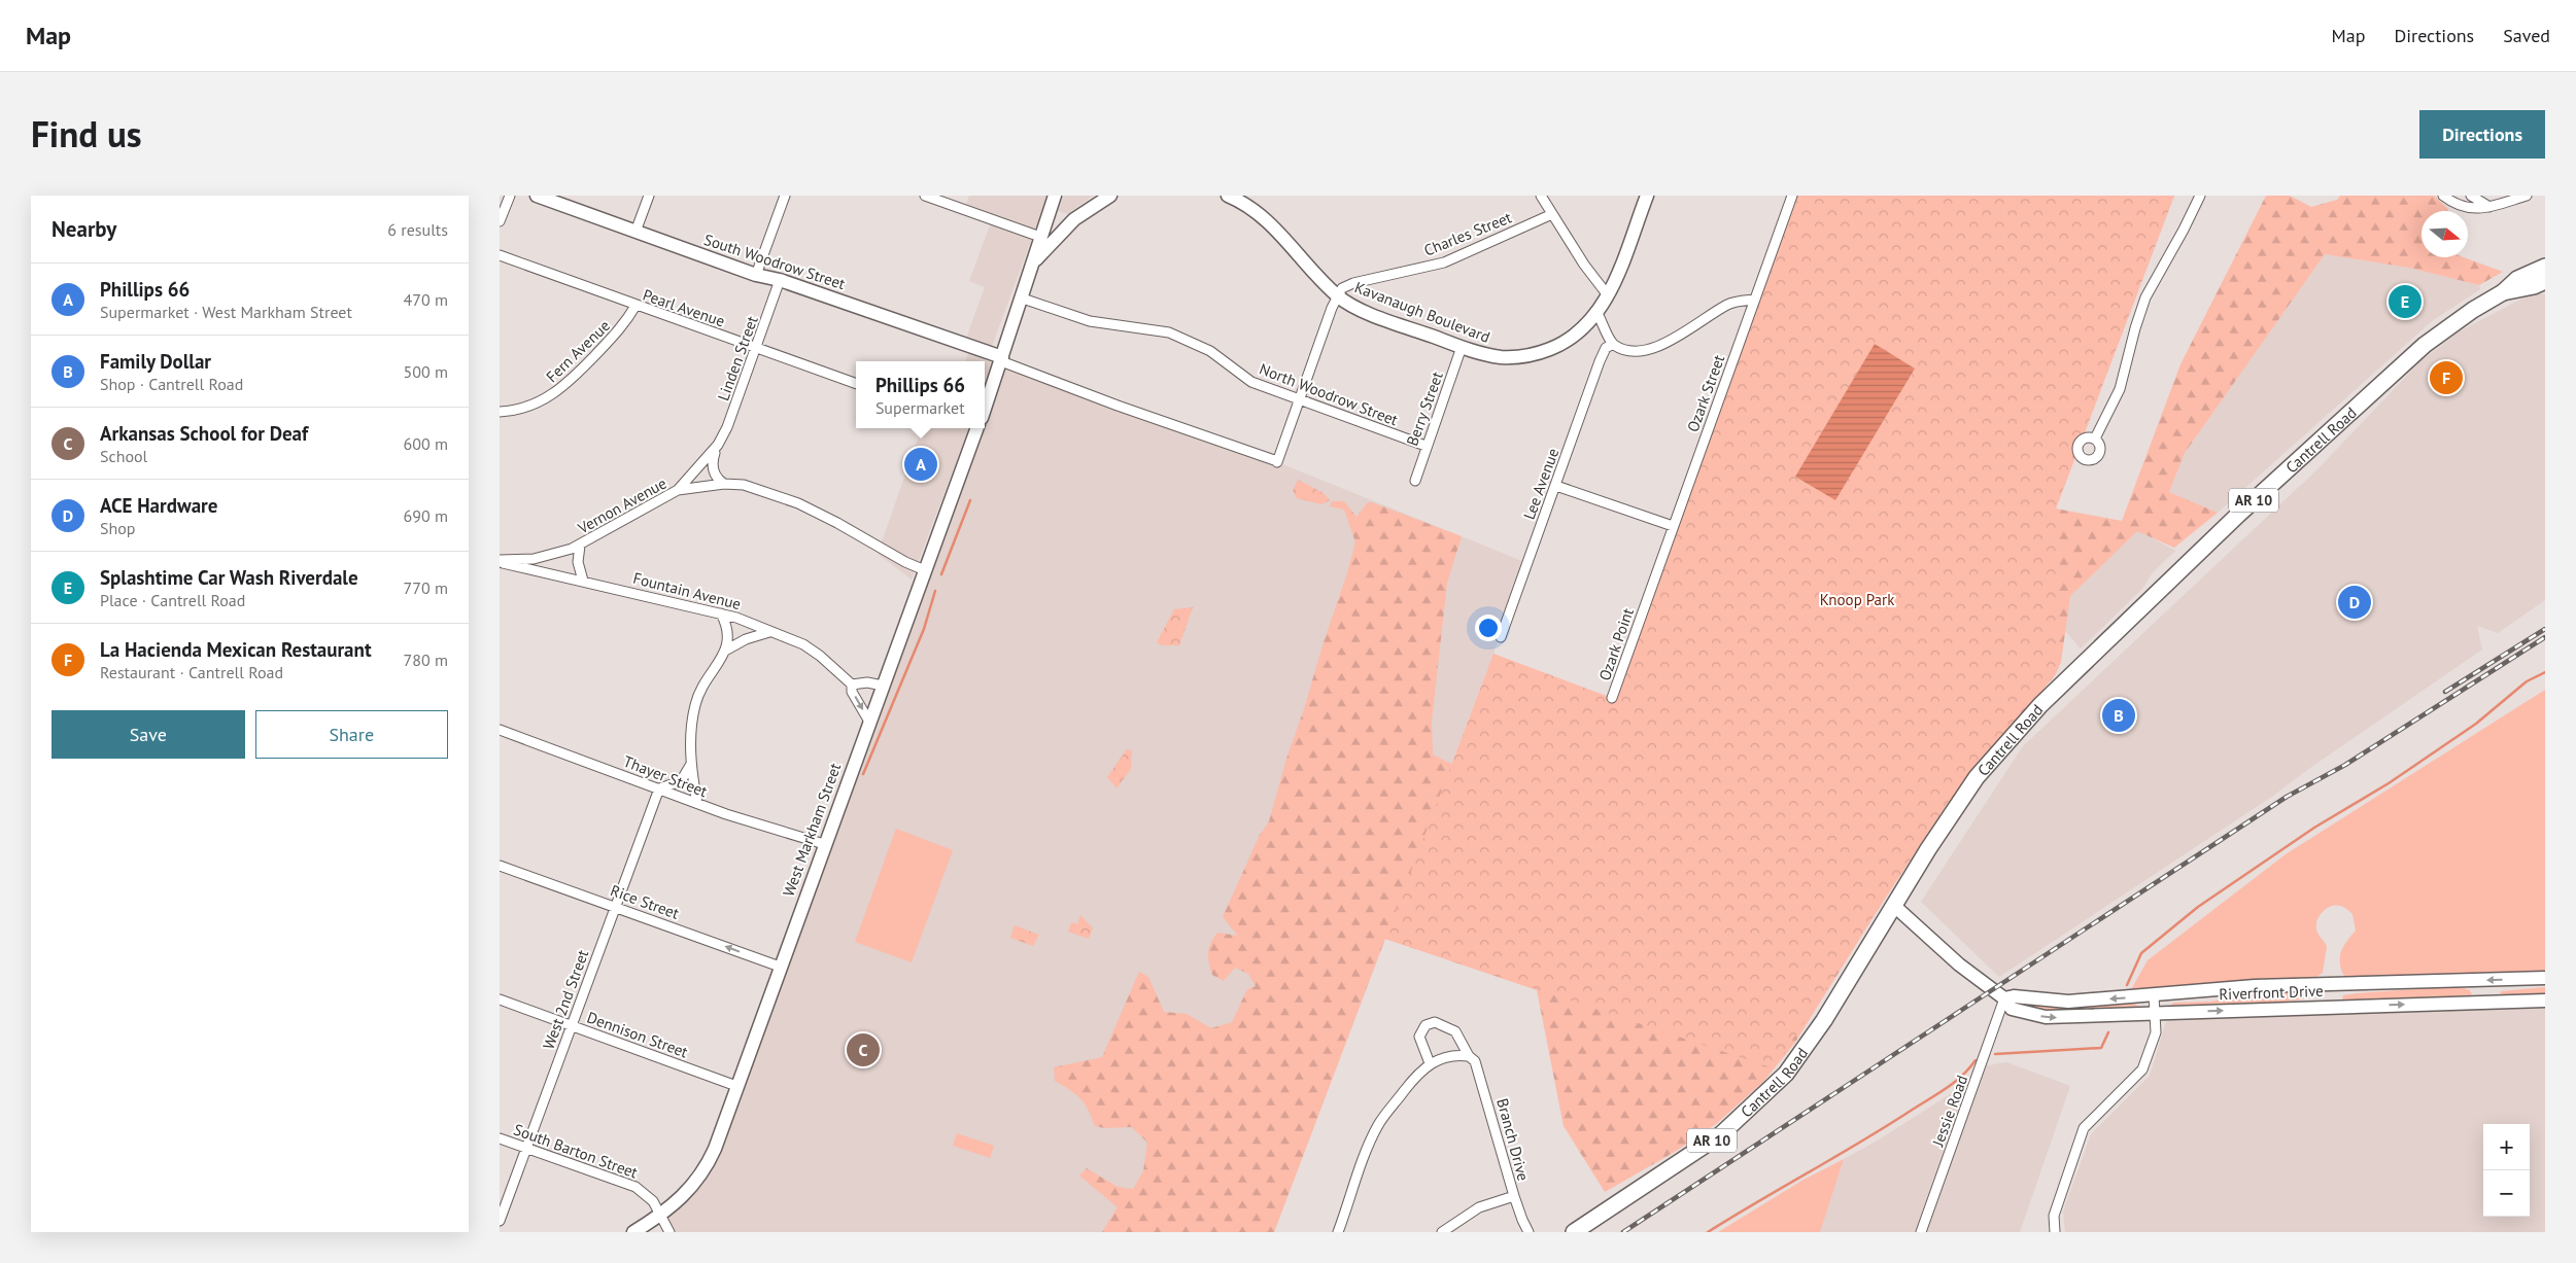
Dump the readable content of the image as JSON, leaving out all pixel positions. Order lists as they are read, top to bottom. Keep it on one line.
{"streets":{"main road":["Cantrell Road","AR 10"],"street":["Charles Street","South Woodrow Street","Pearl Avenue","Kavanaugh Boulevard","Fern Avenue","Linden Street","Ozark Street","North Woodrow Street","Berry Street","Lee Avenue","Vernon Avenue","Fountain Avenue","Ozark Point","Thayer Street","West Markham Street","Rice Street","Riverfront Drive","West 2nd Street","Dennison Street","Jessie Road","Branch Drive","South Barton Street"]},"crossings":[["Charles Street","Kavanaugh Boulevard"],["South Woodrow Street","Linden Street"],["South Woodrow Street","West Markham Street"],["Pearl Avenue","Fern Avenue"],["Pearl Avenue","Linden Street"],["Kavanaugh Boulevard","Berry Street"],["Linden Street","Vernon Avenue"],["Ozark Street","Ozark Point"],["North Woodrow Street","Berry Street"],["North Woodrow Street","West Markham Street"],["Cantrell Road","Riverfront Drive"],["Vernon Avenue","Fountain Avenue"],["Vernon Avenue","West Markham Street"],["Fountain Avenue","West Markham Street"],["Thayer Street","West Markham Street"],["Thayer Street","West 2nd Street"],["West Markham Street","Rice Street"],["West Markham Street","Dennison Street"],["West Markham Street","South Barton Street"],["Rice Street","West 2nd Street"],["Riverfront Drive","Jessie Road"],["West 2nd Street","Dennison Street"],["West 2nd Street","South Barton Street"]],"one_way":["Rice Street"],"parks":["Knoop Park"],"north":"right","page":{"header":"Map","nav":["Map","Directions","Saved"],"title":"Find us","buttons":["Directions",["Save","Share"]],"heading":["Nearby","6 results"],"list":[{"mark":"A","name":"Phillips 66","note":"Supermarket · West Markham Street","value":"470 m"},{"mark":"B","name":"Family Dollar","note":"Shop · Cantrell Road","value":"500 m"},{"mark":"C","name":"Arkansas School for Deaf","note":"School","value":"600 m"},{"mark":"D","name":"ACE Hardware","note":"Shop","value":"690 m"},{"mark":"E","name":"Splashtime Car Wash Riverdale","note":"Place · Cantrell Road","value":"770 m"},{"mark":"F","name":"La Hacienda Mexican Restaurant","note":"Restaurant · Cantrell Road","value":"780 m"}],"pins":["E","F","A","D","B","C"],"popup":["Phillips 66","Supermarket"],"map_buttons":["+","−"]}}
